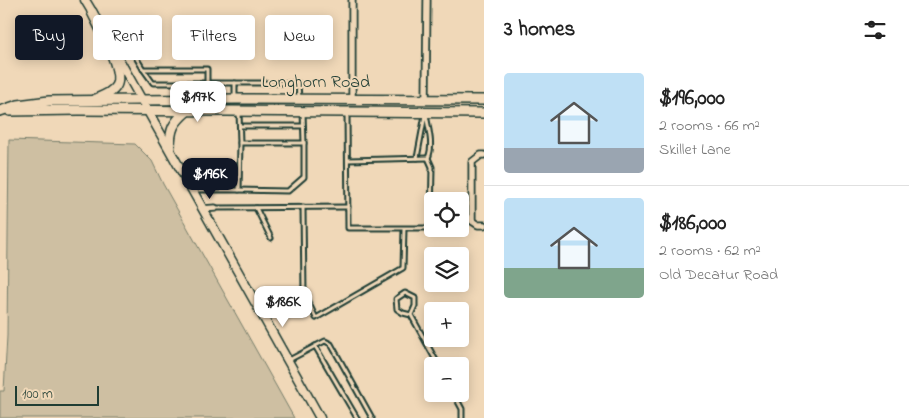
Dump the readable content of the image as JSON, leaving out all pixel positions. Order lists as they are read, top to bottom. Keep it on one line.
{"streets":{"main road":["Longhorn Road"]},"scale_bar":"100 m","page":{"heading":"3 homes","chip":["Buy","Rent","Filters","New"],"list":[{"name":"$196,000","note":"2 rooms · 66 m² · Skillet Lane"},{"name":"$186,000","note":"2 rooms · 62 m² · Old Decatur Road"}],"price":["$197K","$196K","$186K"],"map_buttons":["+","−"],"scale":"100 m"}}
